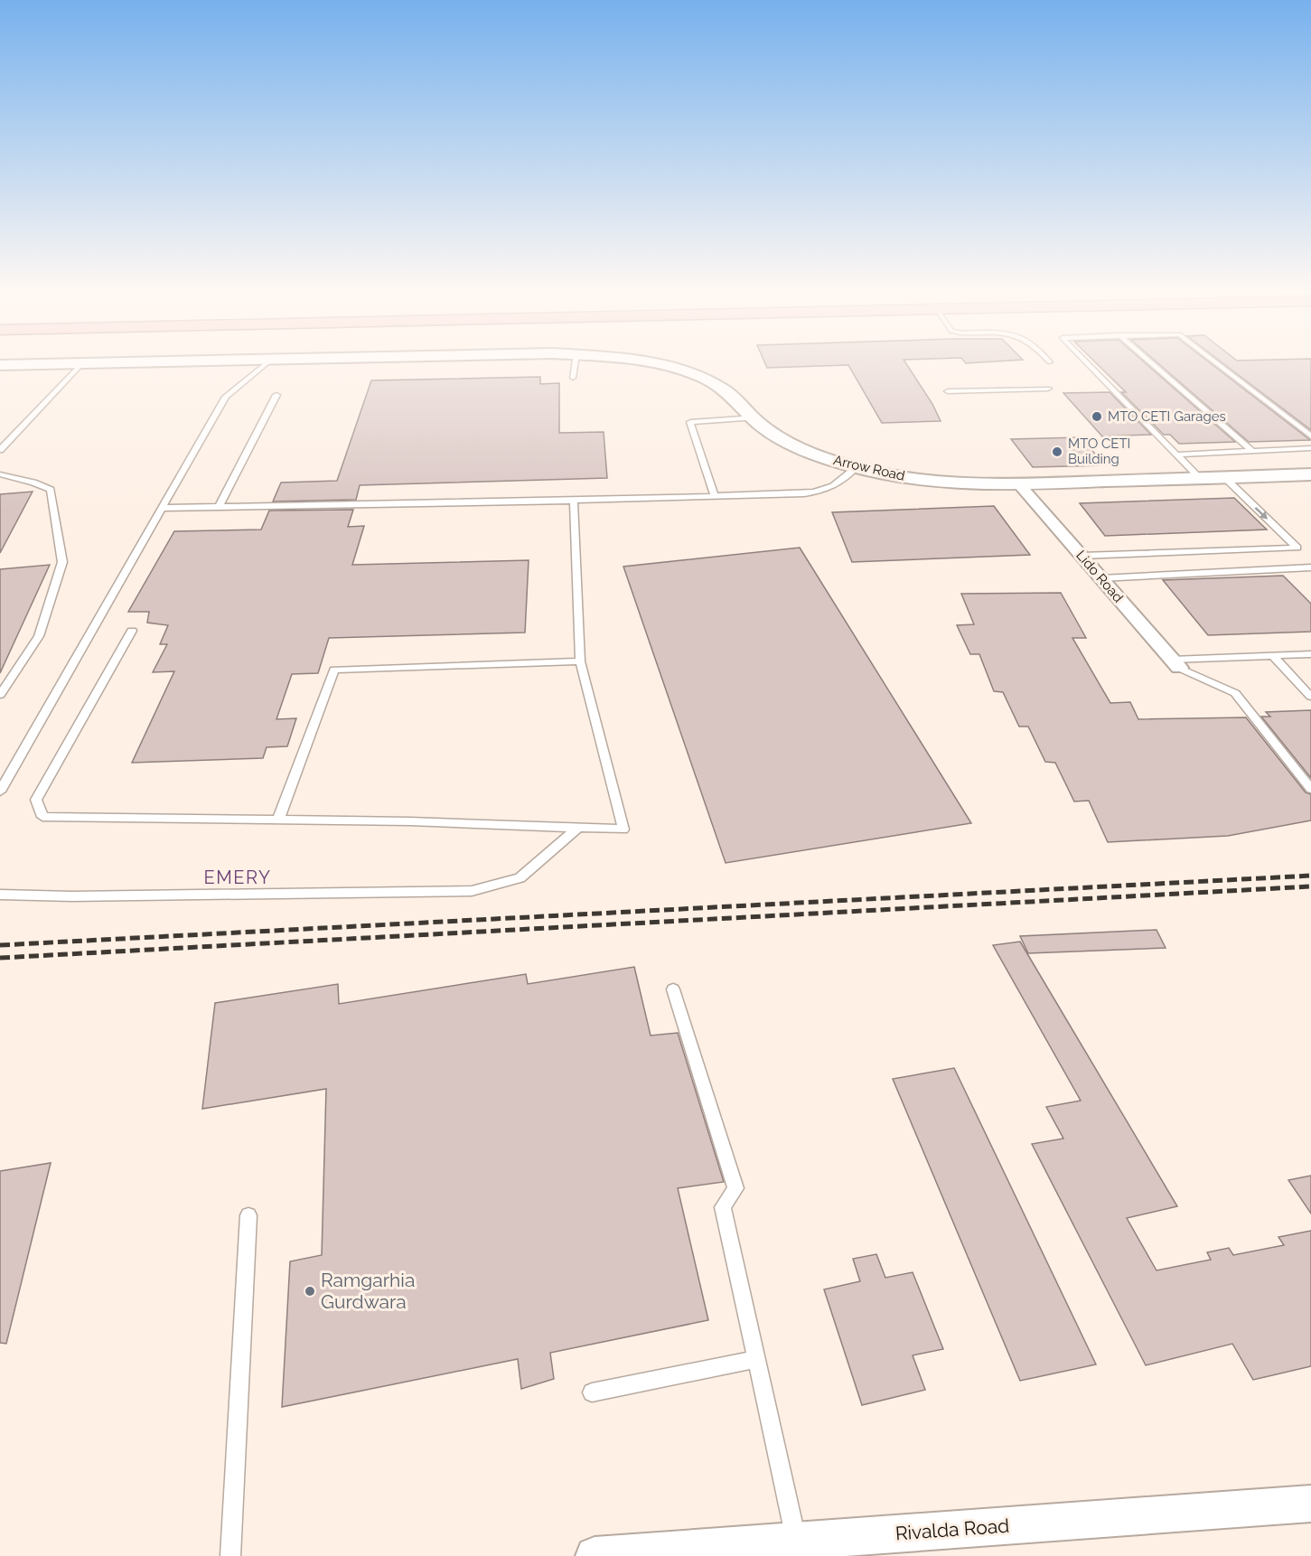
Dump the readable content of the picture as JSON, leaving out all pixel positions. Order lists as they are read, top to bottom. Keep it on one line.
{"streets":{"street":["Arrow Road","Lido Road","Rivalda Road"]},"crossings":[["Arrow Road","Lido Road"]],"districts":["EMERY"],"places":["MTO CETI Garages","MTO CETI Building","Ramgarhia Gurdwara"]}
